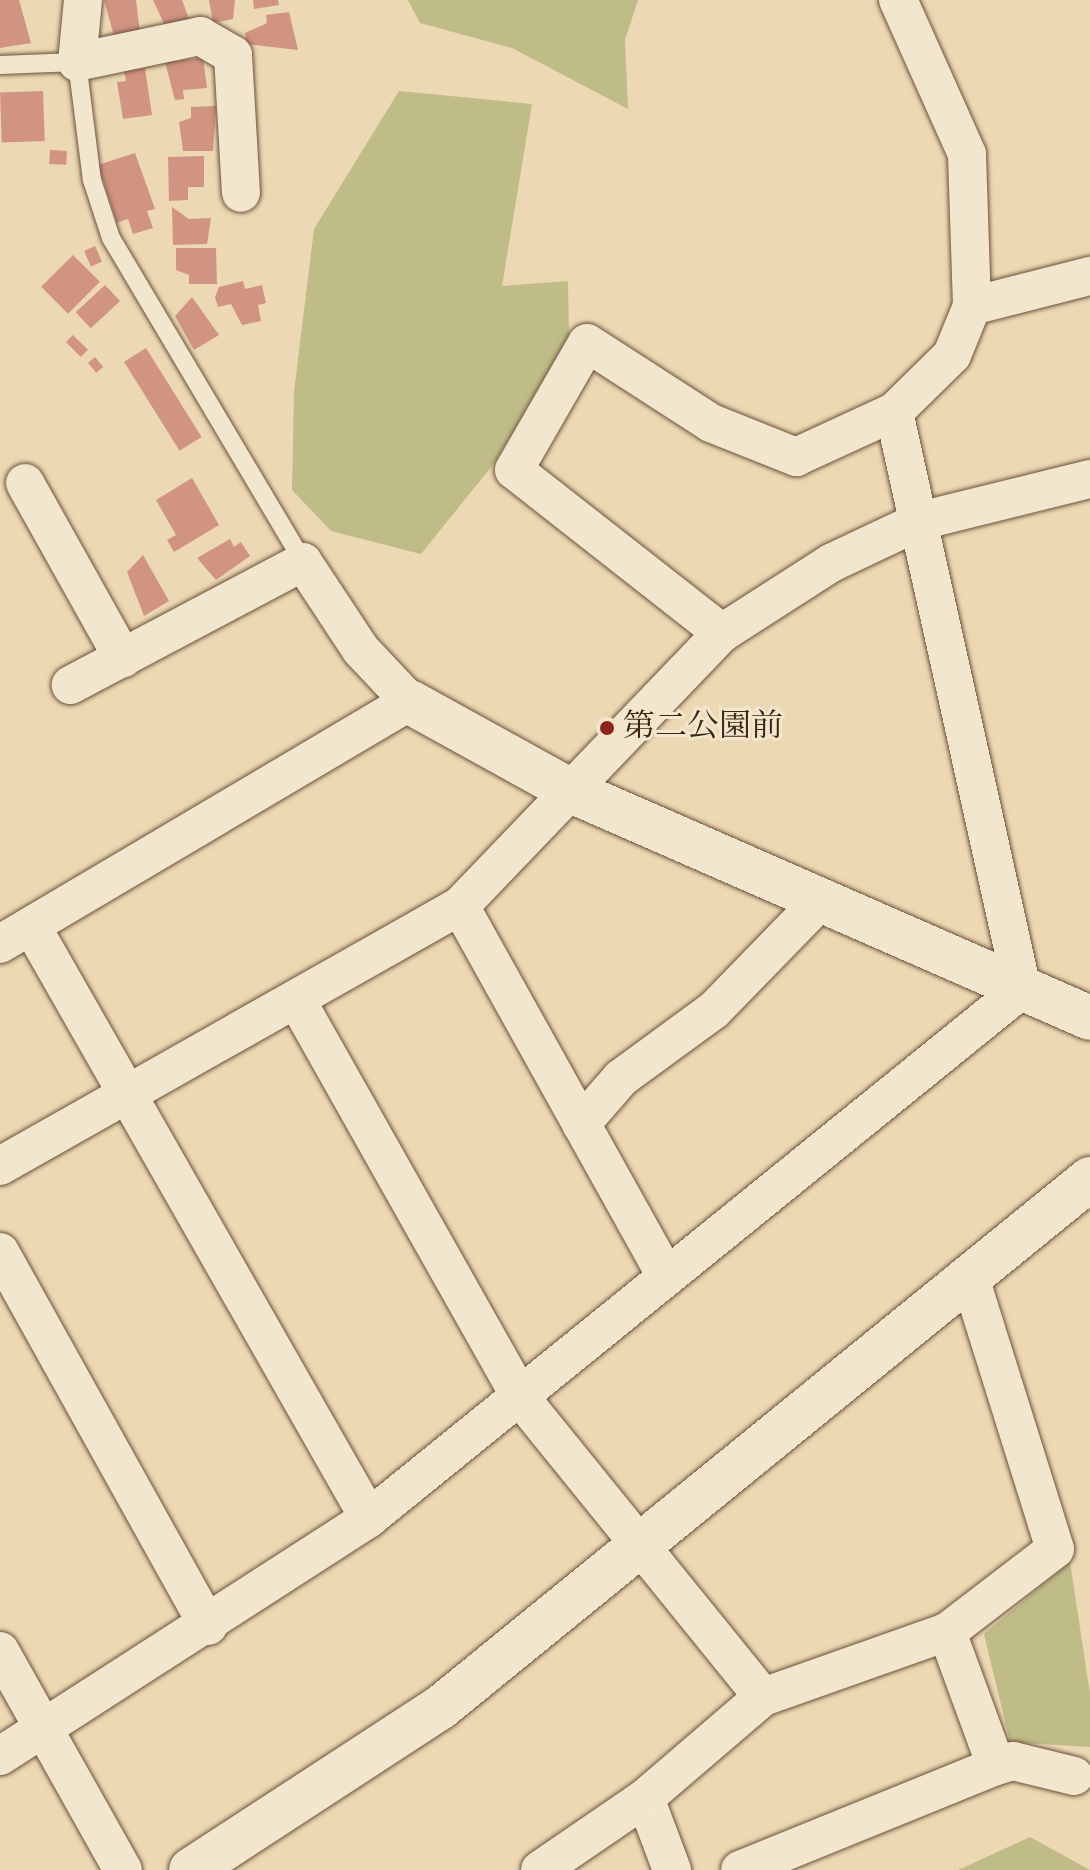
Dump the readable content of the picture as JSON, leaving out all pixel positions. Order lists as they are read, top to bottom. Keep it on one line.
{"places":["第二公園前"]}
